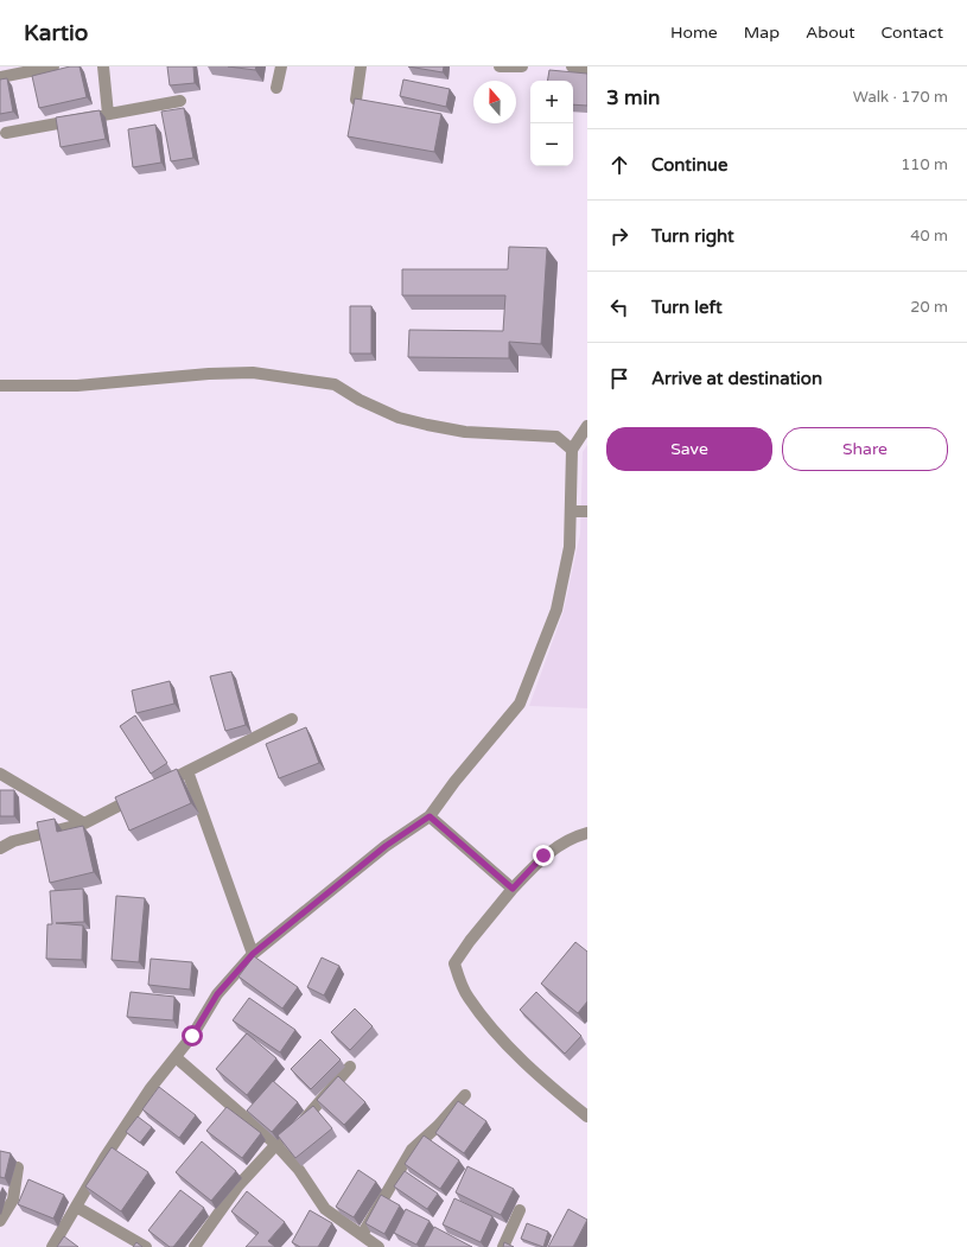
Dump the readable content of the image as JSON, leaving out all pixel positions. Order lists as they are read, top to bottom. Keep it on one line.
{"north":"top","page":{"header":"Kartio","nav":["Home","Map","About","Contact"],"heading":["3 min","Walk · 170 m"],"map_buttons":["+","−"],"list":[["Continue","110 m"],["Turn right","40 m"],["Turn left","20 m"],"Arrive at destination"],"buttons":["Save","Share"]}}
